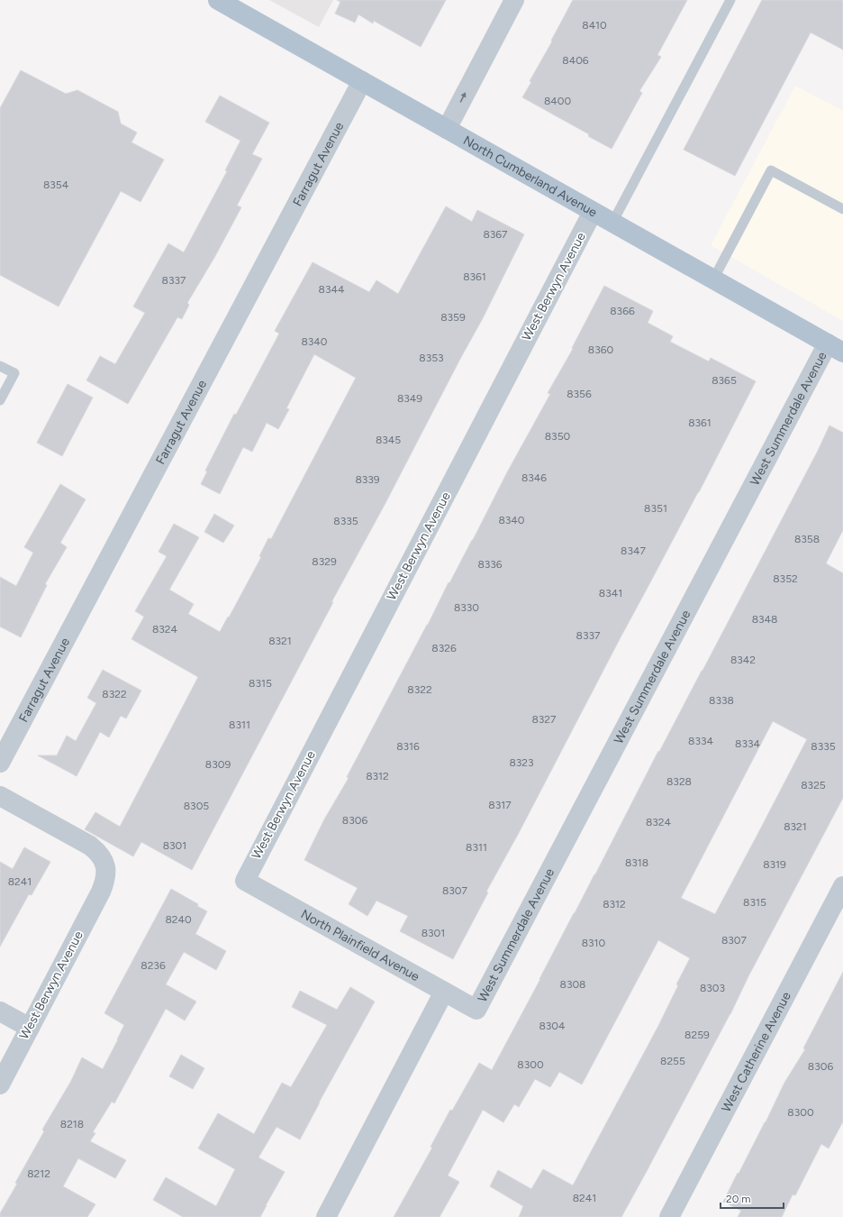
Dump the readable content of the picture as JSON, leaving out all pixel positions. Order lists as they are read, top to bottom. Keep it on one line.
{"streets":{"main road":["North Cumberland Avenue"],"street":["Farragut Avenue","West Berwyn Avenue","West Summerdale Avenue","North Plainfield Avenue","West Catherine Avenue"]},"crossings":[["Farragut Avenue","North Cumberland Avenue"],["North Cumberland Avenue","West Berwyn Avenue"],["North Cumberland Avenue","West Summerdale Avenue"],["West Berwyn Avenue","North Plainfield Avenue"],["West Summerdale Avenue","North Plainfield Avenue"]],"house_numbers":["8410","8406","8400","8354","8367","8361","8337","8344","8366","8359","8340","8360","8353","8365","8356","8349","8361","8350","8345","8346","8339","8351","8340","8335","8358","8347","8329","8336","8352","8341","8330","8348","8324","8337","8321","8326","8342","8315","8322","8322","8338","8327","8311","8334","8334","8316","8335","8323","8309","8312","8328","8325","8317","8305","8306","8324","8321","8301","8311","8318","8319","8241","8307","8315","8312","8240","8301","8307","8310","8236","8308","8303","8304","8259","8255","8300","8306","8300","8218","8212","8241"],"scale_bar":"20 m"}
